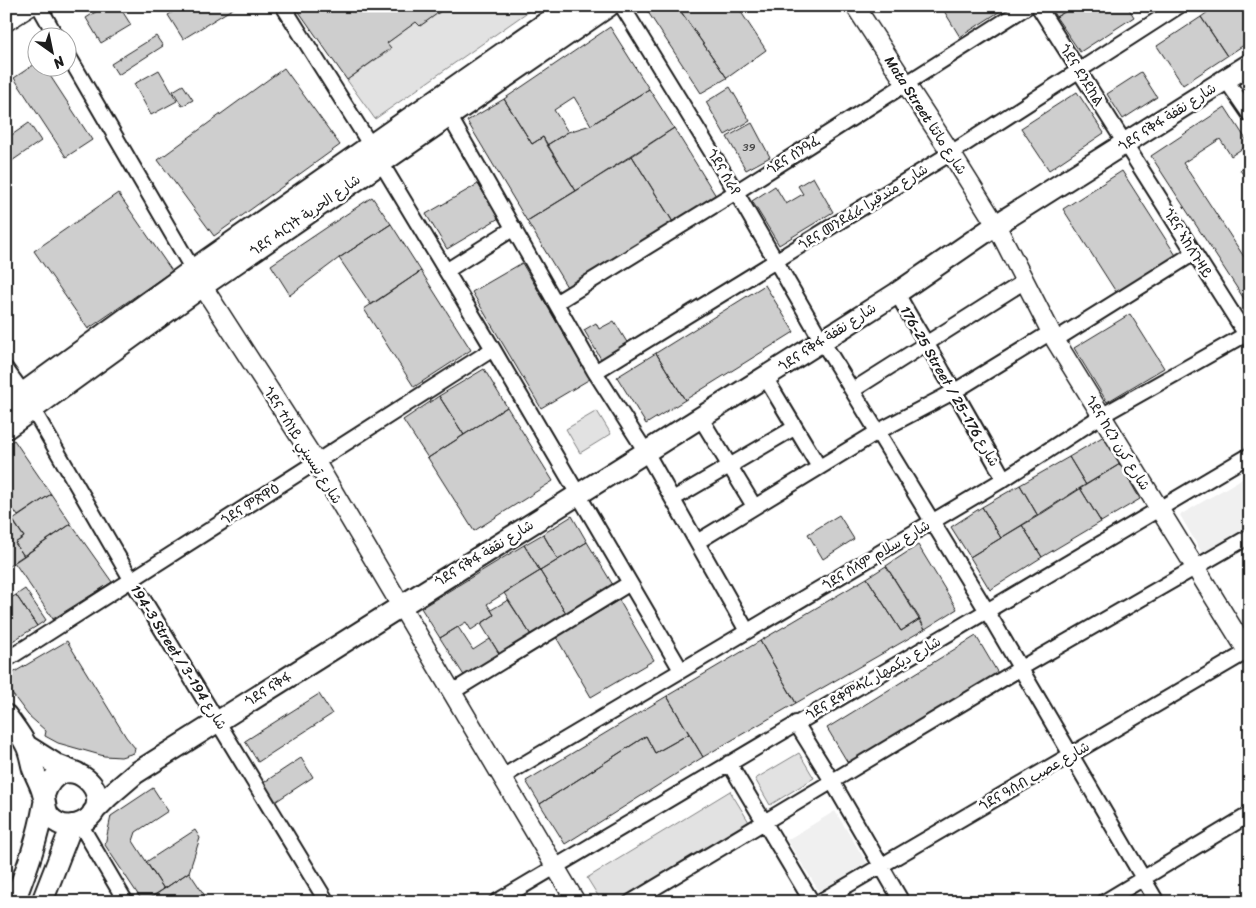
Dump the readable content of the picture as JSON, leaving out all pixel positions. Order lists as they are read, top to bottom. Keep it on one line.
{"streets":{"main road":["ጎደና ናቅፋ شارع نقفة","ጎደና ሓርነት شارع الحرية","ጎደና ናቅፋ"],"street":["ጎደና ደንደከል","Mata Street شارع ماتئا","ጎደና ሰንዓፈ","ጎደና ሰራየ","ጎደና መንደፈራ شارع مندفيرا","ጎደና ኣከለጉዛይ","176-25 Street / شارع 176-25","ጎደና ከረን شارع كرن","ጎደና ተሰነይ شارع تيسيني","ጎደና ምጽዋዕ","ጎደና ሰላም شارع سلام","194-3 Street / شارع 194-3","ጎደና ደቀምሓረ شارع ديكمهار","ጎደና ዓሰብ شارع عصب"]},"crossings":[["ጎደና ደንደከል","ጎደና ናቅፋ شارع نقفة"],["ጎደና ደንደከል","ጎደና መንደፈራ شارع مندفيرا"],["ጎደና ደንደከል","ጎደና ኣከለጉዛይ"],["Mata Street شارع ماتئا","ጎደና ናቅፋ شارع نقفة"],["Mata Street شارع ماتئا","ጎደና ሰንዓፈ"],["Mata Street شارع ماتئا","ጎደና መንደፈራ شارع مندفيرا"],["Mata Street شارع ماتئا","ጎደና ከረን شارع كرن"],["ጎደና ናቅፋ شارع نقفة","ጎደና ሰራየ"],["ጎደና ናቅፋ شارع نقفة","ጎደና ኣከለጉዛይ"],["ጎደና ናቅፋ شارع نقفة","176-25 Street / شارع 176-25"],["ጎደና ናቅፋ شارع نقفة","ጎደና ከረን شارع كرن"],["ጎደና ናቅፋ شارع نقفة","ጎደና ተሰነይ شارع تيسيني"],["ጎደና ናቅፋ شارع نقفة","ጎደና ናቅፋ"],["ጎደና ሰንዓፈ","ጎደና ሰራየ"],["ጎደና ሰራየ","ጎደና መንደፈራ شارع مندفيرا"],["ጎደና ሰራየ","ጎደና ሰላም شارع سلام"],["ጎደና ሰራየ","ጎደና ደቀምሓረ شارع ديكمهار"],["ጎደና ሰራየ","ጎደና ዓሰብ شارع عصب"],["ጎደና ሓርነት شارع الحرية","ጎደና ተሰነይ شارع تيسيني"],["ጎደና ሓርነት شارع الحرية","194-3 Street / شارع 194-3"],["ጎደና ኣከለጉዛይ","ጎደና ሰላም شارع سلام"],["176-25 Street / شارع 176-25","ጎደና ሰላም شارع سلام"],["ጎደና ከረን شارع كرن","ጎደና ሰላም شارع سلام"],["ጎደና ከረን شارع كرن","ጎደና ደቀምሓረ شارع ديكمهار"],["ጎደና ከረን شارع كرن","ጎደና ዓሰብ شارع عصب"],["ጎደና ተሰነይ شارع تيسيني","ጎደና ምጽዋዕ"],["ጎደና ተሰነይ شارع تيسيني","ጎደና ሰላም شارع سلام"],["ጎደና ተሰነይ شارع تيسيني","ጎደና ደቀምሓረ شارع ديكمهار"],["ጎደና ተሰነይ شارع تيسيني","ጎደና ናቅፋ"],["ጎደና ምጽዋዕ","194-3 Street / شارع 194-3"],["194-3 Street / شارع 194-3","ጎደና ናቅፋ"]],"house_numbers":["39"],"north":"bottom right"}
